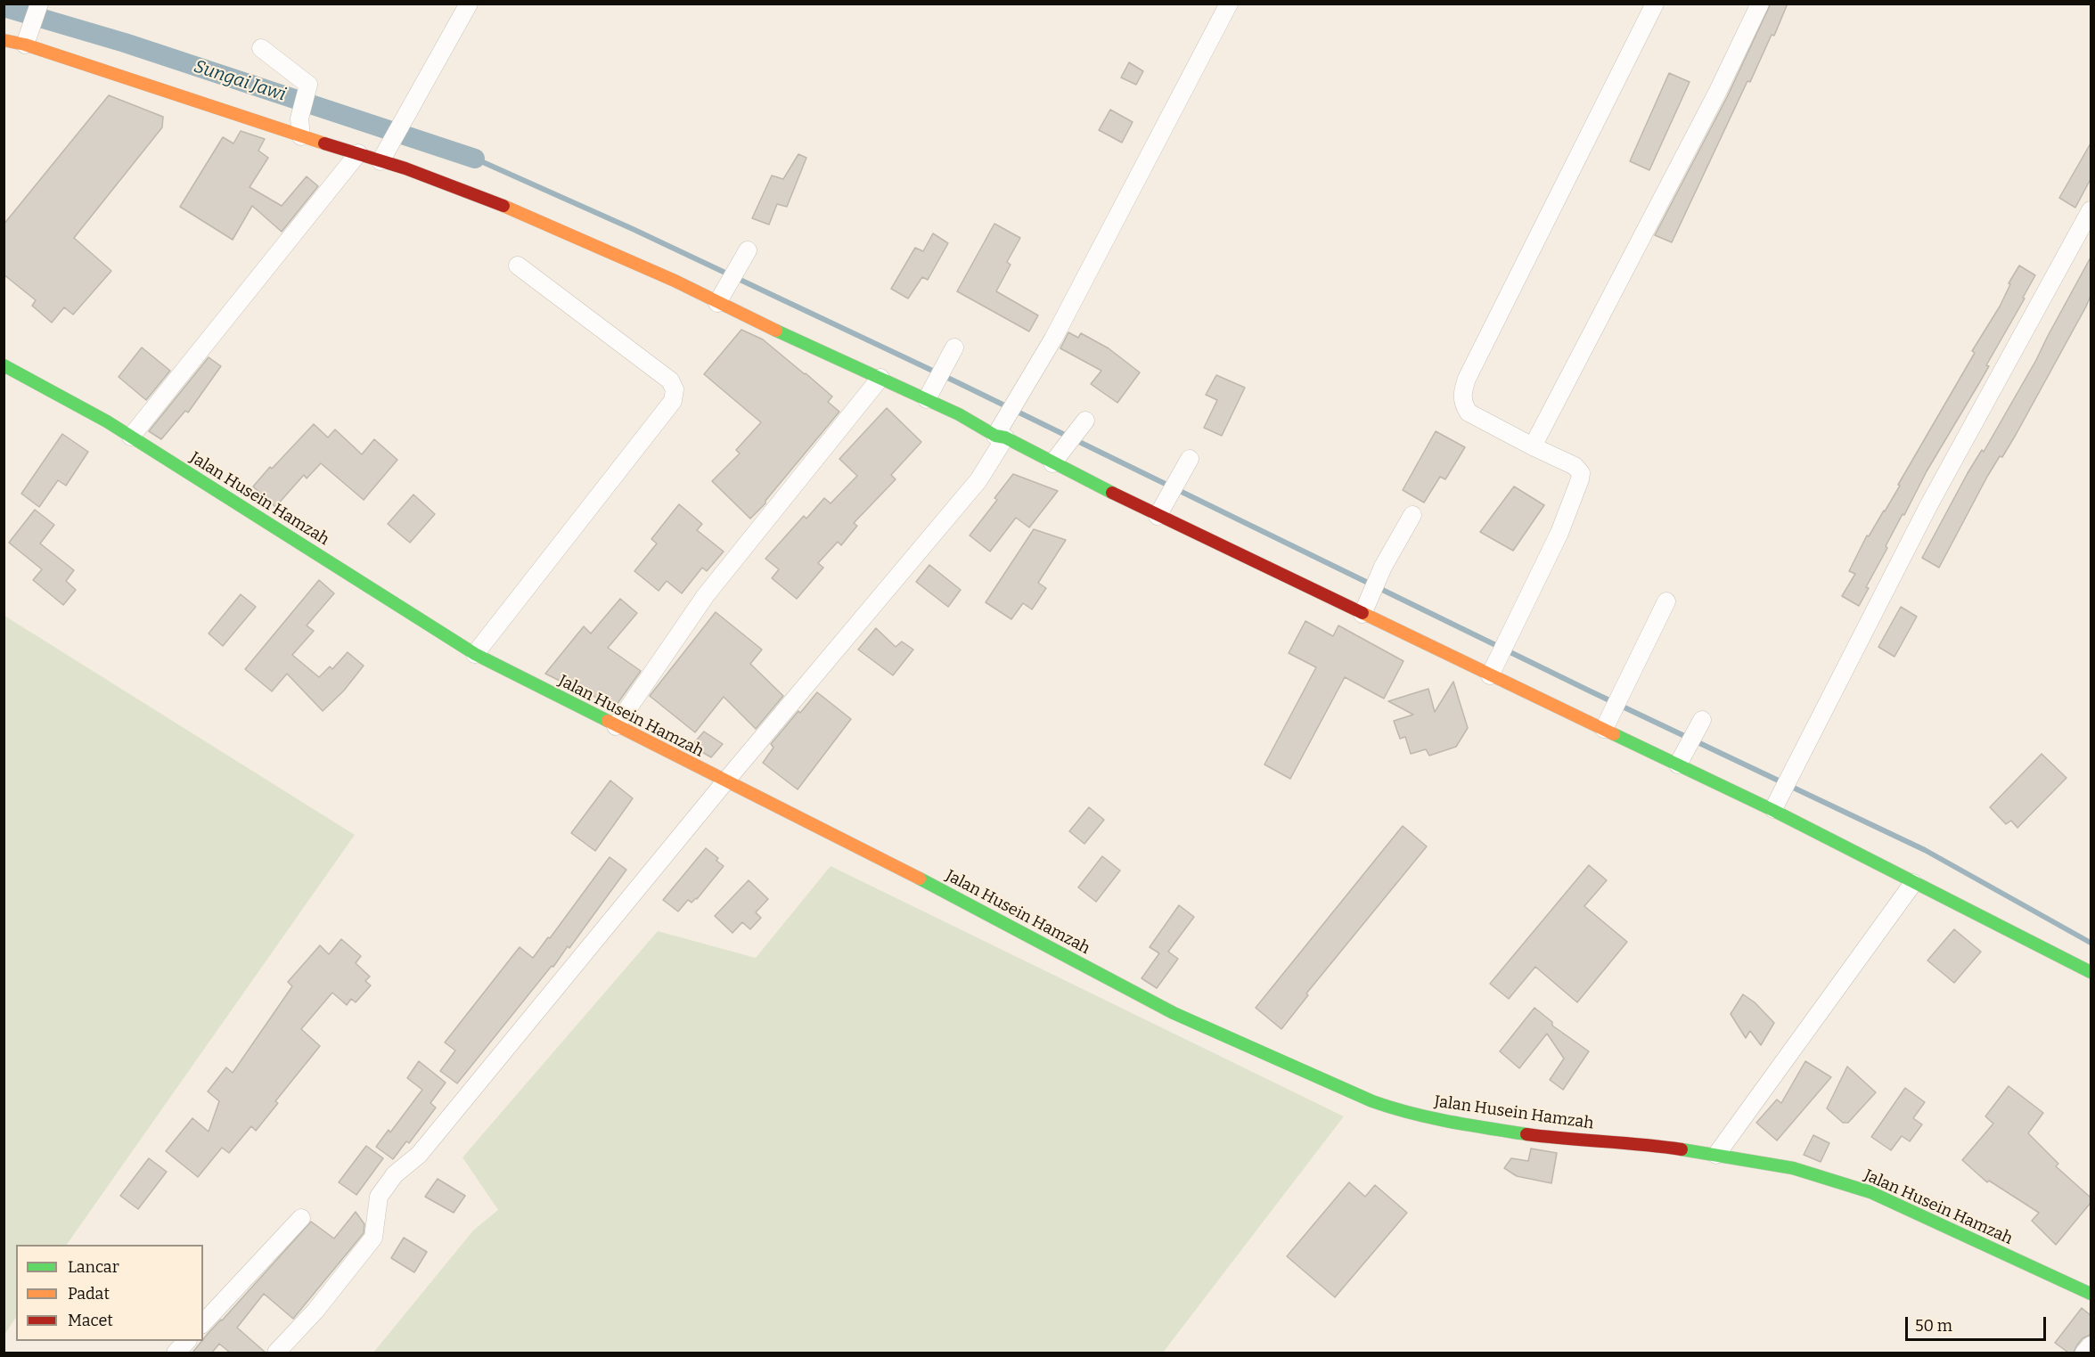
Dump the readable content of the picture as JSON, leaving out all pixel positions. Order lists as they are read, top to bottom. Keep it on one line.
{"streets":{"street":["Jalan Husein Hamzah"]},"water":["Sungai Jawi"],"legend":["Lancar","Padat","Macet"],"scale_bar":"50 m"}
